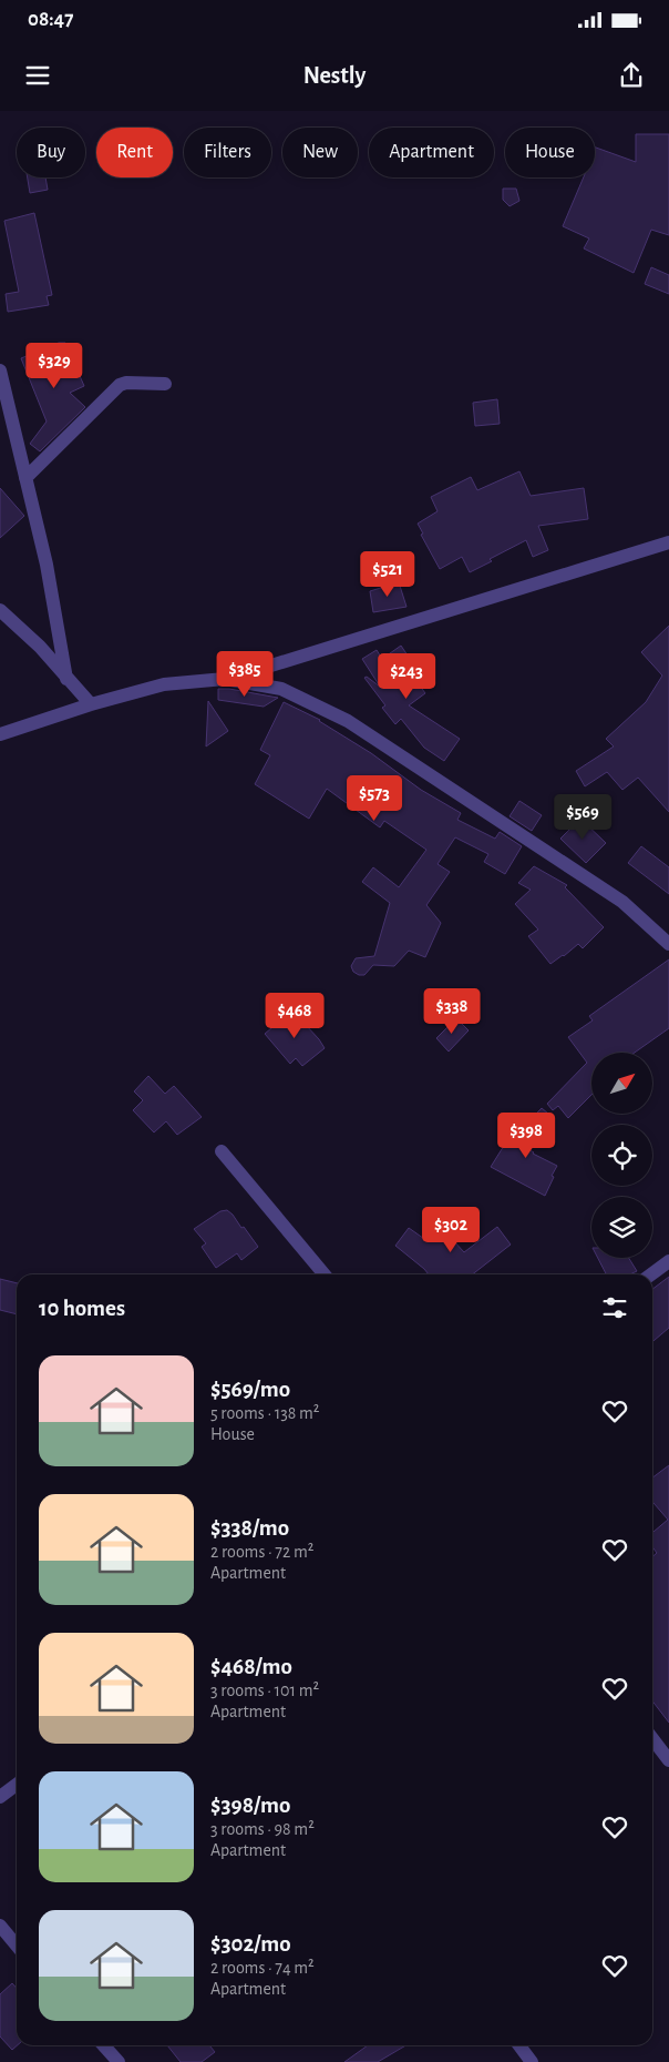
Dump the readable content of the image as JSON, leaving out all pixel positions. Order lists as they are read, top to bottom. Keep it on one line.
{"north":"top right","page":{"status":"08:47","header":"Nestly","chip":["Buy","Rent","Filters","New","Apartment","House"],"price":["$329","$521","$385","$243","$573","$569","$338","$468","$398","$302"],"heading":"10 homes","list":[{"name":"$569/mo","note":"5 rooms · 138 m² · House"},{"name":"$338/mo","note":"2 rooms · 72 m² · Apartment"},{"name":"$468/mo","note":"3 rooms · 101 m² · Apartment"},{"name":"$398/mo","note":"3 rooms · 98 m² · Apartment"},{"name":"$302/mo","note":"2 rooms · 74 m² · Apartment"}]}}
